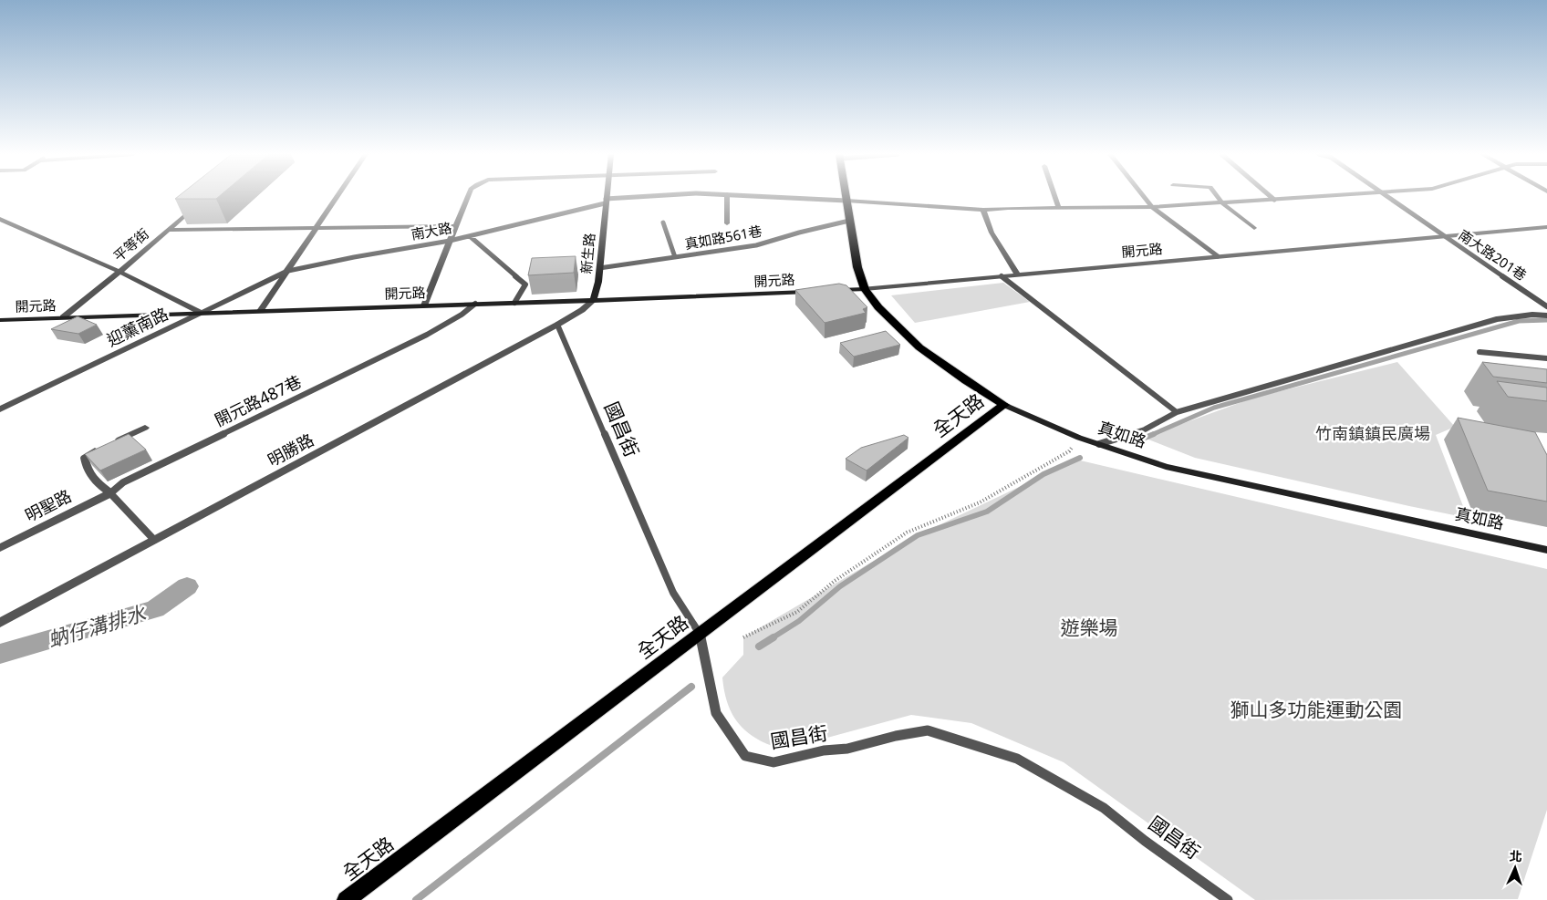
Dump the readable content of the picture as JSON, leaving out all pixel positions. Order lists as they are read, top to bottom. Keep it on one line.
{"streets":{"main road":["開元路","新生路","全天路","真如路"],"street":["南大路","平等街","迎薰南路","明勝路","明聖路"],"lane":["真如路561巷","南大路201巷","開元路487巷","國昌街"]},"crossings":[["南大路","新生路"],["南大路","迎薰南路"],["南大路","真如路"],["真如路561巷","新生路"],["真如路561巷","真如路"],["平等街","開元路"],["開元路","新生路"],["開元路","南大路201巷"],["開元路","迎薰南路"],["開元路","開元路487巷"],["開元路","真如路"],["開元路","明勝路"],["新生路","明勝路"],["開元路487巷","明聖路"],["全天路","國昌街"],["全天路","真如路"],["國昌街","明勝路"]],"water":["蚋仔溝排水"],"parks":["竹南鎮鎮民廣場","遊樂場","獅山多功能運動公園"],"north":"top"}
